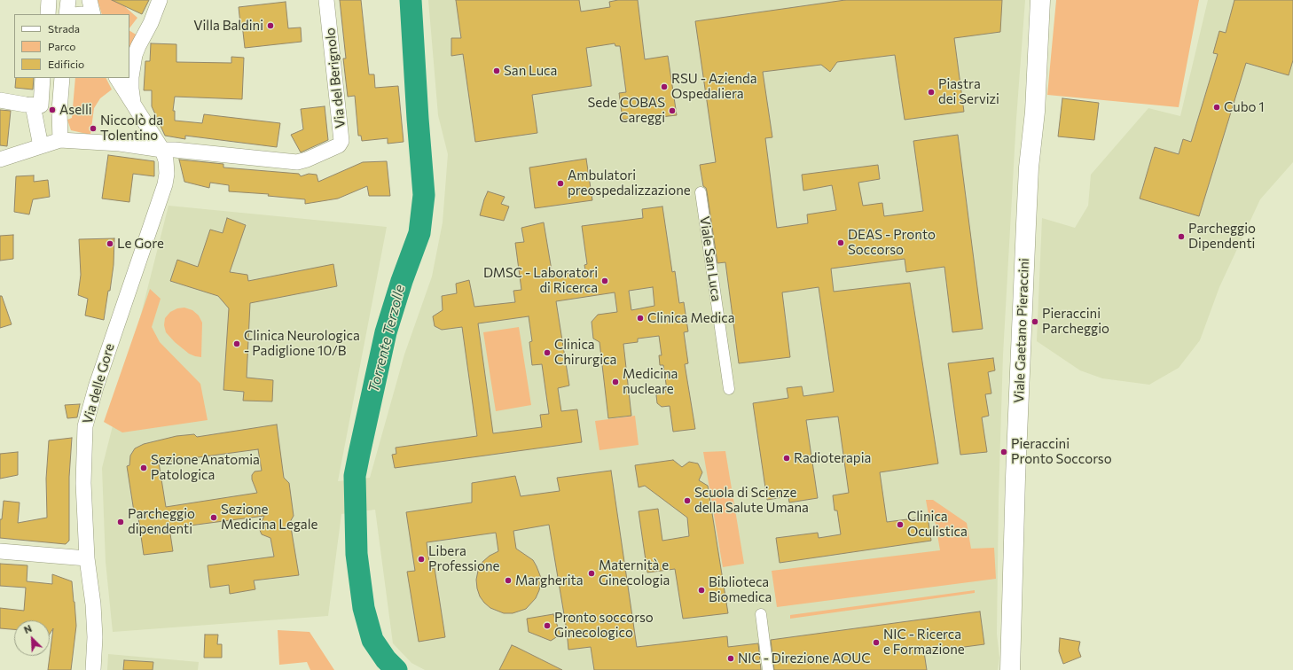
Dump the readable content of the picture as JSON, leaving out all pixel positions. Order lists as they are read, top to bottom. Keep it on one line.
{"streets":{"main road":["Viale Gaetano Pieraccini"],"street":["Via del Berignolo","Viale San Luca","Via delle Gore"]},"crossings":[["Via del Berignolo","Via delle Gore"]],"water":["Torrente Terzolle"],"places":["Villa Baldini","San Luca","RSU - Azienda Ospedaliera","Piastra dei Servizi","Cubo 1","Aselli","Sede COBAS Careggi","Niccolò da Tolentino","Ambulatori preospedalizzazione","Parcheggio Dipendenti","DEAS - Pronto Soccorso","Le Gore","DMSC - Laboratori di Ricerca","Clinica Medica","Pieraccini Parcheggio","Clinica Neurologica - Padiglione 10/B","Clinica Chirurgica","Medicina nucleare","Pieraccini Pronto Soccorso","Radioterapia","Sezione Anatomia Patologica","Scuola di Scienze della Salute Umana","Sezione Medicina Legale","Parcheggio dipendenti","Clinica Oculistica","Libera Professione","Maternità e Ginecologia","Margherita","Biblioteca Biomedica","Pronto soccorso Ginecologico","NIC - Ricerca e Formazione","NIC - Direzione AOUC"],"legend":["Strada","Parco","Edificio"],"north":"top left"}
